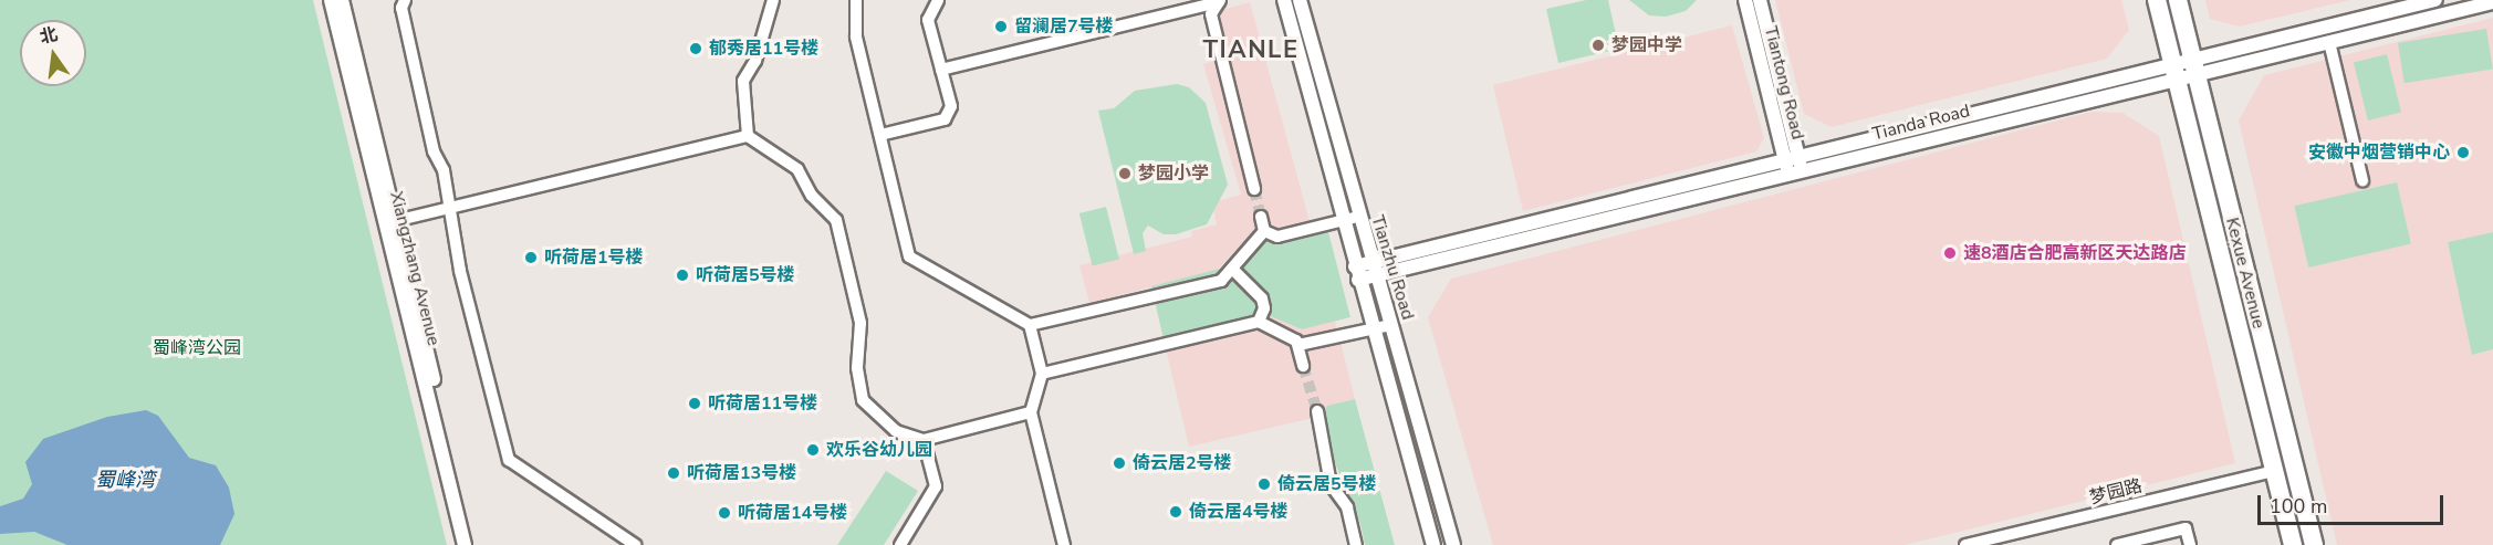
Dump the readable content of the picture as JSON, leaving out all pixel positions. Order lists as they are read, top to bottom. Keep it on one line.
{"streets":{"main road":["Kexue Avenue"],"street":["Tiantong Road","Tianda Road","Tianzhu Road","Xiangzhang Avenue","梦园路"]},"crossings":[["Tiantong Road","Tianda Road"],["Tianda Road","Tianzhu Road"],["Tianda Road","Kexue Avenue"],["Kexue Avenue","梦园路"]],"districts":["TIANLE"],"water":["蜀峰湾"],"parks":["蜀峰湾公园"],"places":["留澜居7号楼","梦园中学","郁秀居11号楼","安徽中烟营销中心","梦园小学","速8酒店合肥高新区天达路店","听荷居1号楼","听荷居5号楼","听荷居11号楼","欢乐谷幼儿园","倚云居2号楼","听荷居13号楼","倚云居5号楼","倚云居4号楼","听荷居14号楼"],"scale_bar":"100 m","north":"top"}
